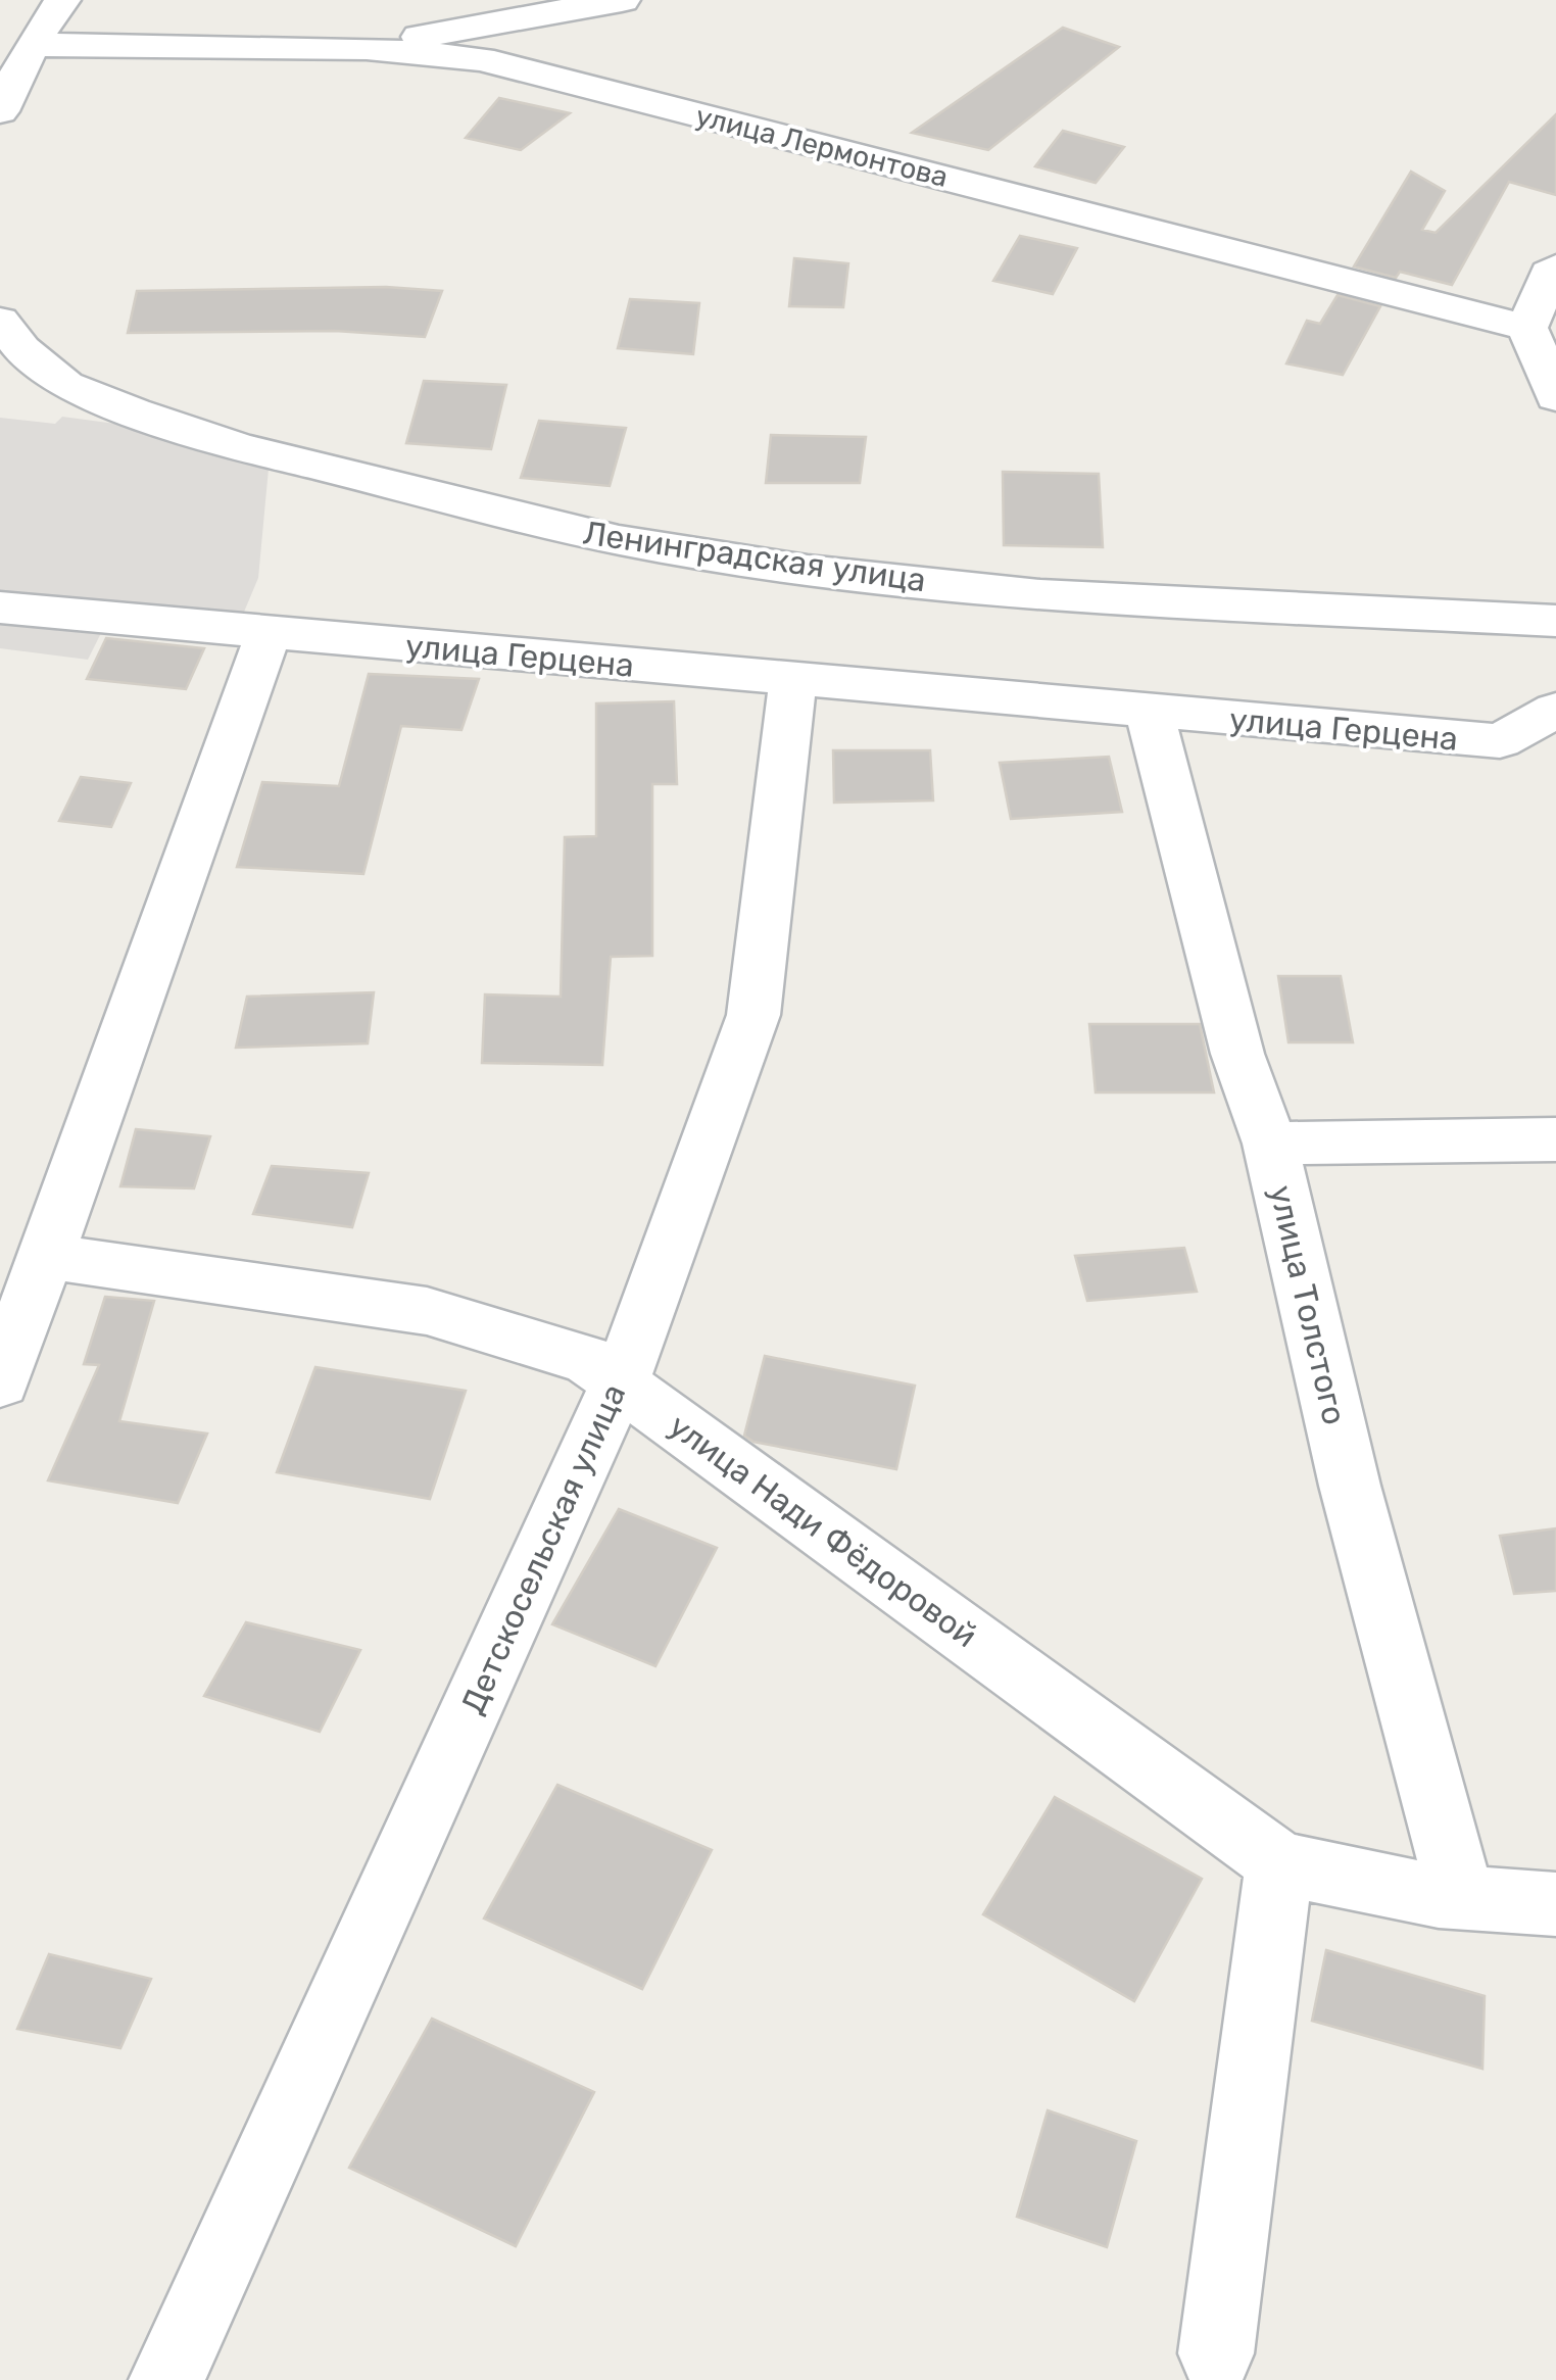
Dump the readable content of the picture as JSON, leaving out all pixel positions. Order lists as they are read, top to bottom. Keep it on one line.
{"streets":{"street":["улица Лермонтова","Ленинградская улица","улица Герцена","улица Толстого","улица Нади Фёдоровой","Детскосельская улица"]},"crossings":[["улица Герцена","улица Толстого"],["улица Герцена","Детскосельская улица"],["улица Толстого","улица Нади Фёдоровой"],["улица Нади Фёдоровой","Детскосельская улица"]]}
